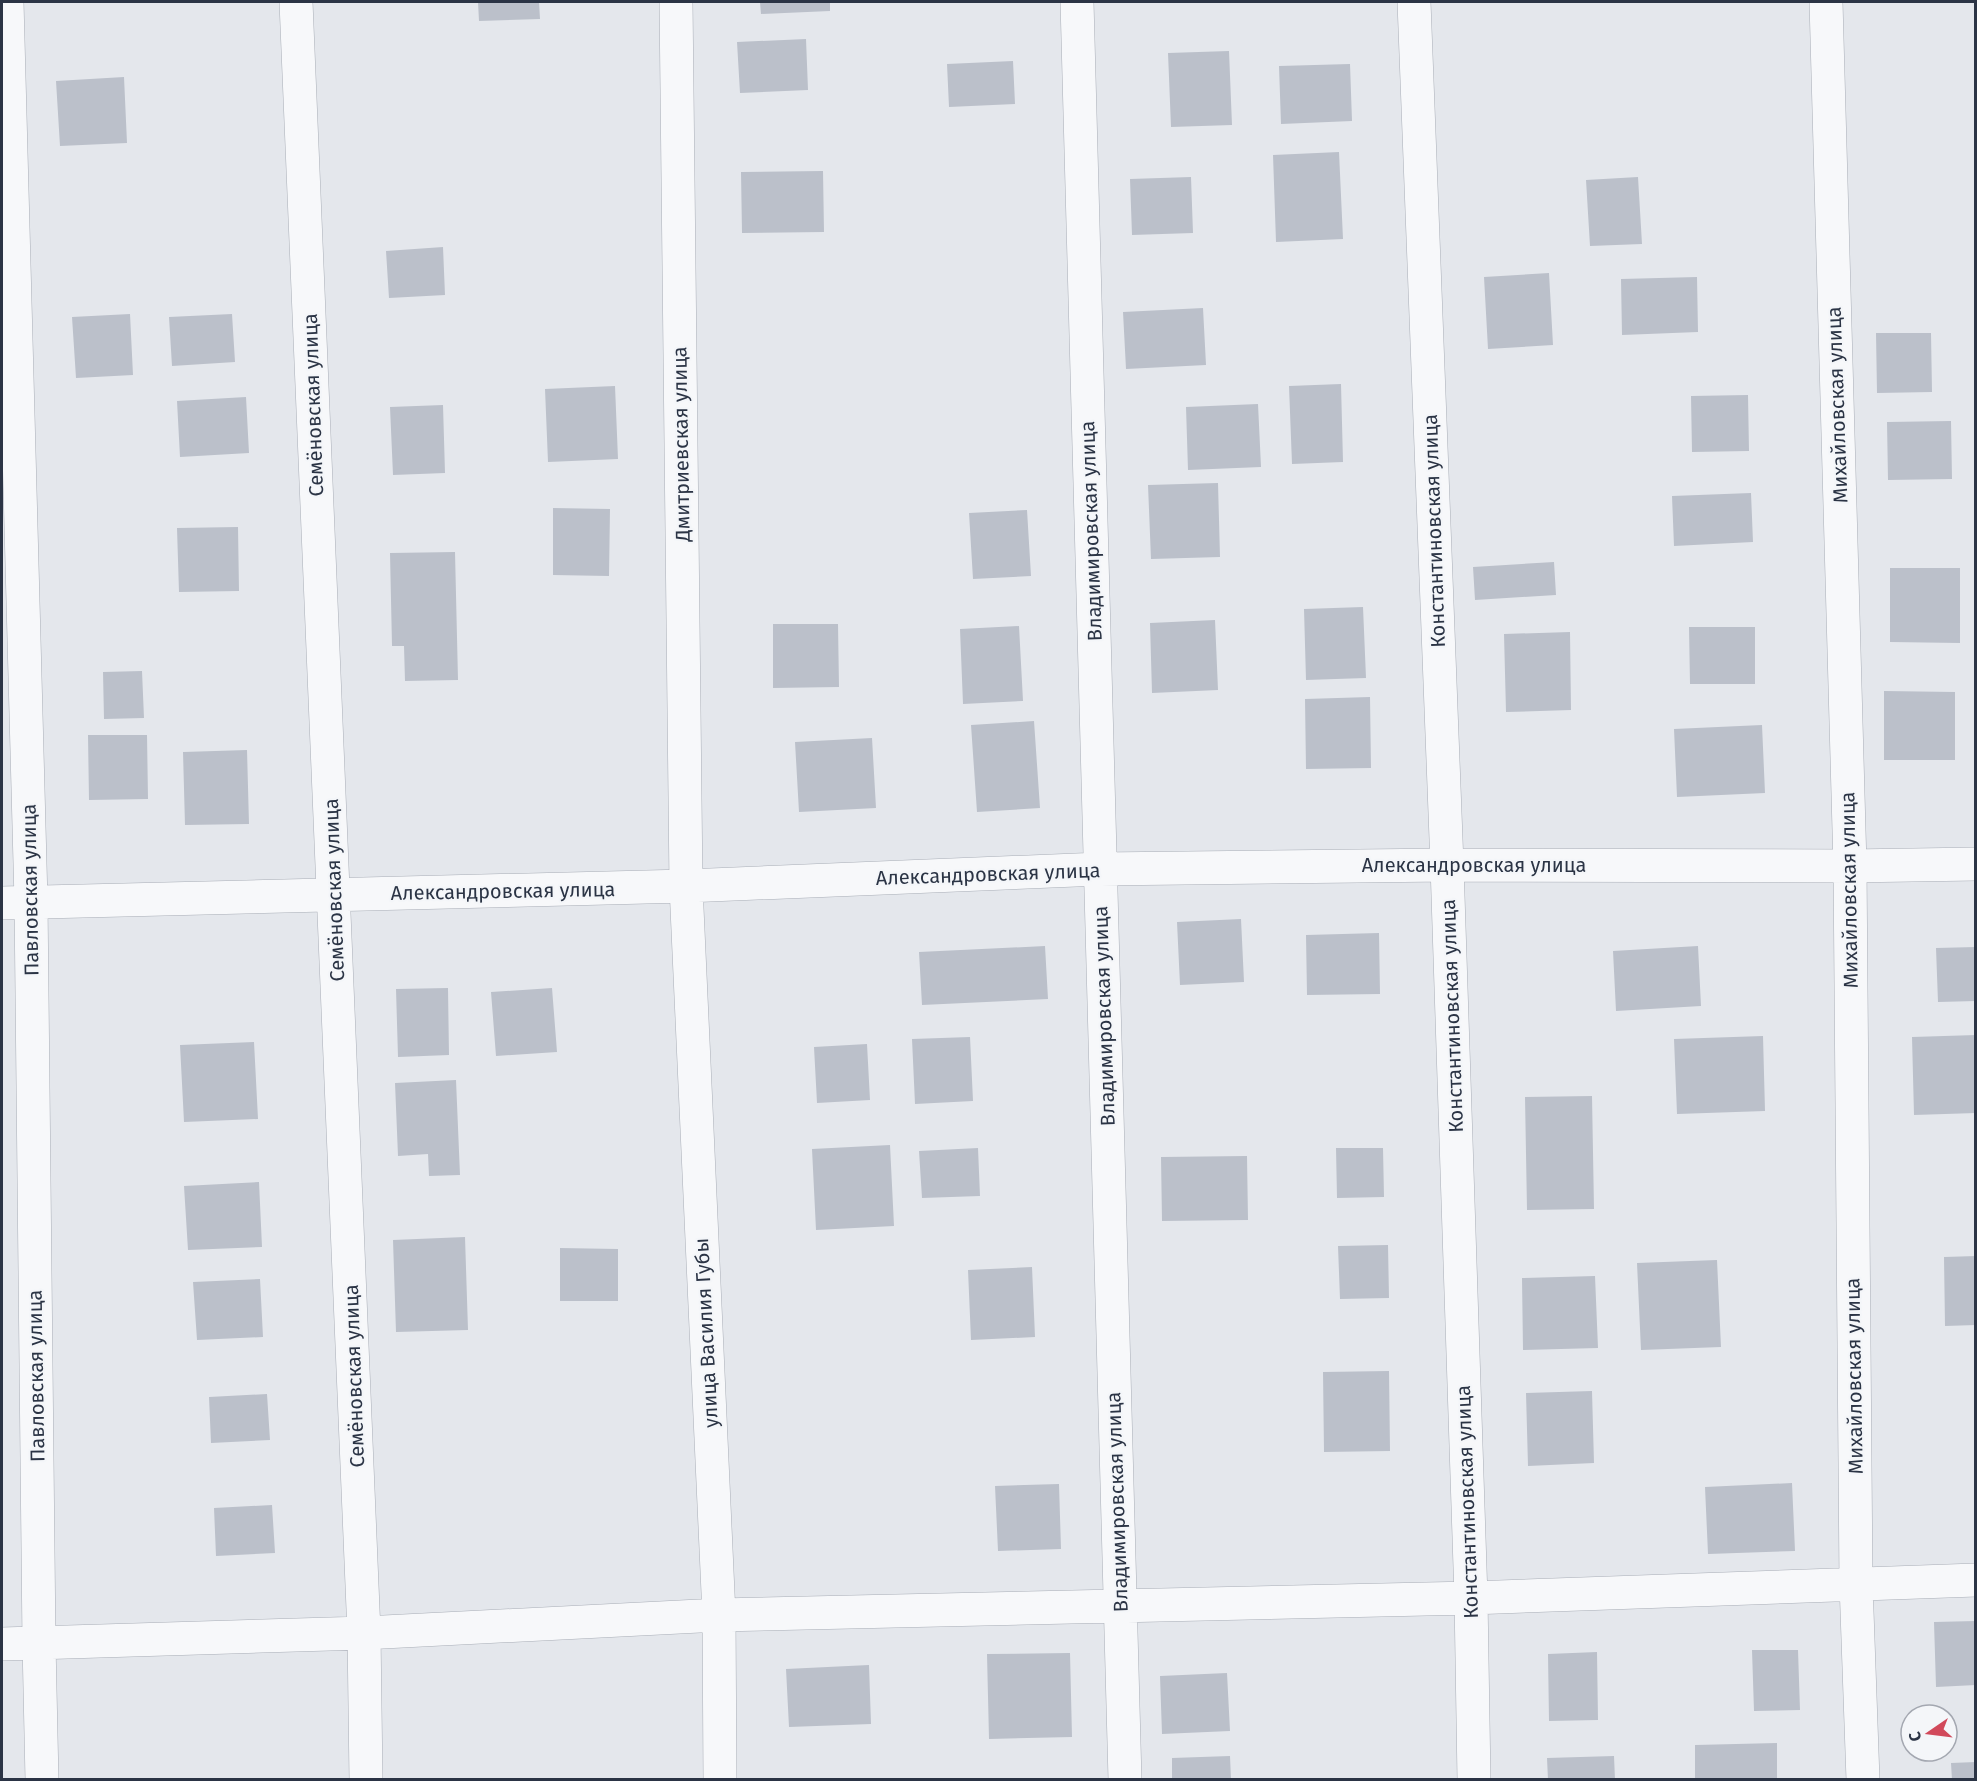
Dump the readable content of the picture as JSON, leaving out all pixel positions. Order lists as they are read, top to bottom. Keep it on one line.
{"streets":{"street":["Семёновская улица","Михайловская улица","Дмитриевская улица","Владимировская улица","Константиновская улица","Александровская улица","Павловская улица","улица Василия Губы"]},"crossings":[["Семёновская улица","Александровская улица"],["Михайловская улица","Александровская улица"],["Дмитриевская улица","Александровская улица"],["Дмитриевская улица","улица Василия Губы"],["Владимировская улица","Александровская улица"],["Константиновская улица","Александровская улица"],["Александровская улица","Павловская улица"],["Александровская улица","улица Василия Губы"]],"north":"left"}
